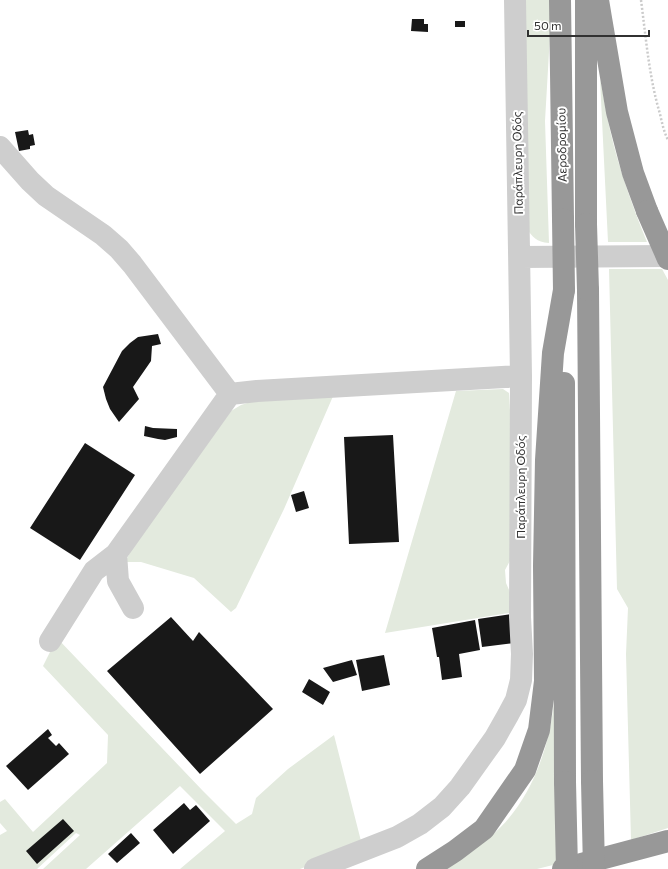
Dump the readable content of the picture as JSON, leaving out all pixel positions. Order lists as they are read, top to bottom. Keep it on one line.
{"streets":{"highway":["Αεροδρομίου"],"street":["Παράπλευρη Οδός"]},"scale_bar":"50 m"}
